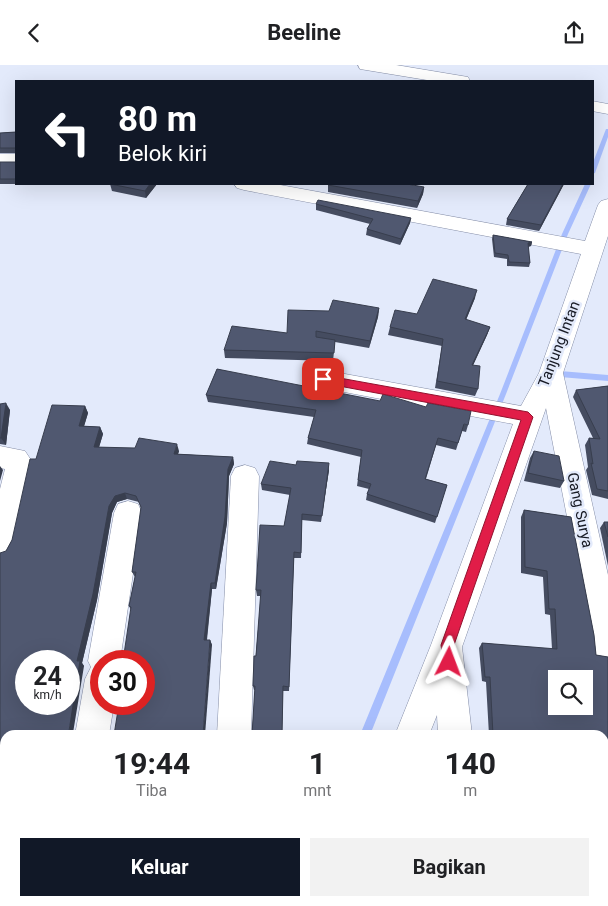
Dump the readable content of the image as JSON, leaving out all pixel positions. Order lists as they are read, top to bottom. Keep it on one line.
{"streets":{"street":["Tanjung Intan","Gang Surya"]},"crossings":[["Tanjung Intan","Gang Surya"]],"page":{"header":"Beeline","turn":["80 m","Belok kiri"],"speed":"24 km/h","limit":"30","eta":["19:44","Tiba","1","mnt","140","m"],"buttons":["Keluar","Bagikan"]}}
